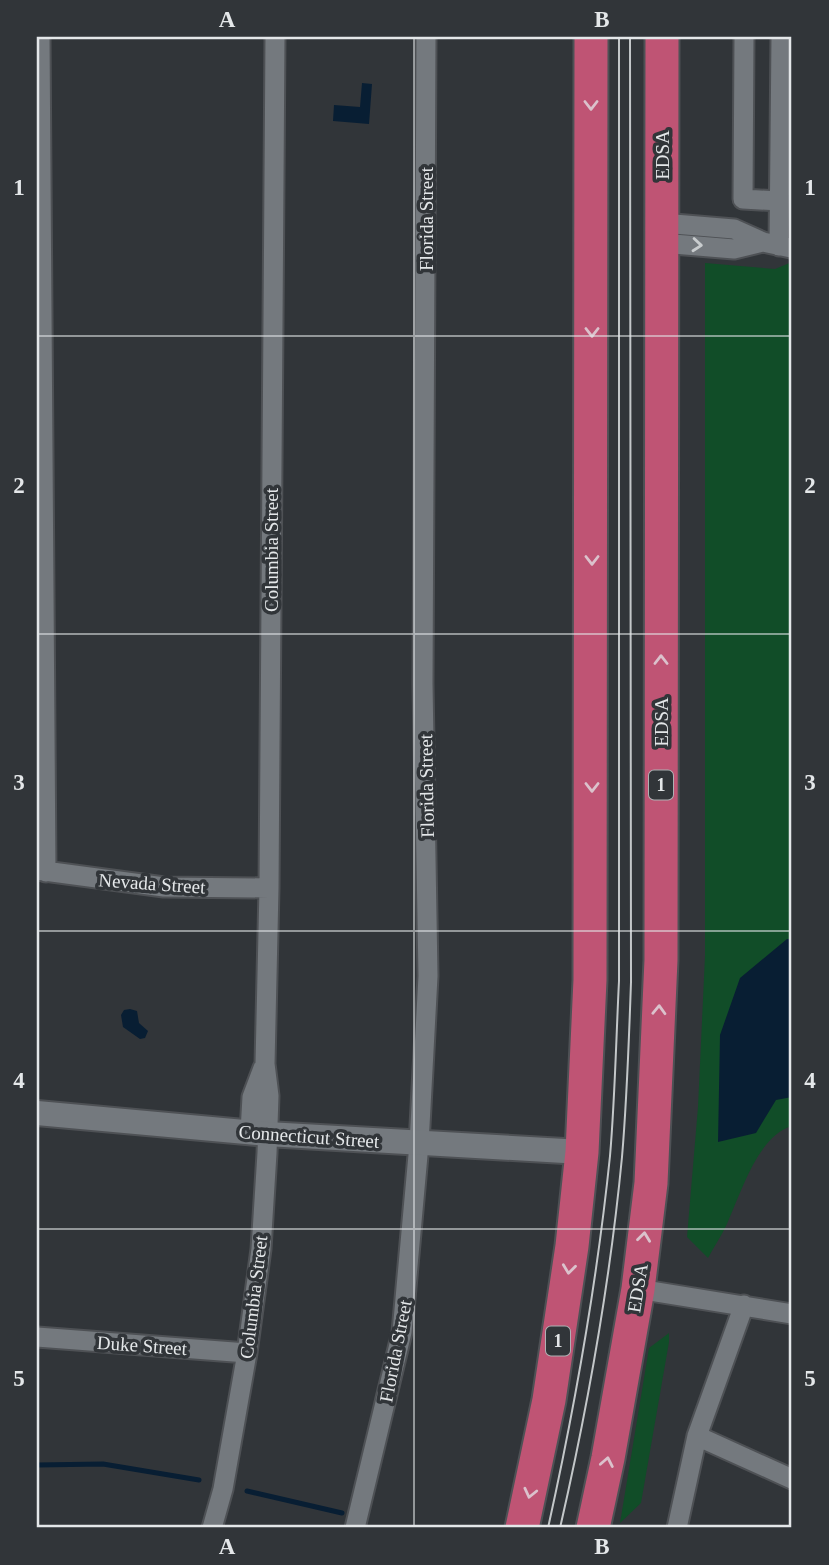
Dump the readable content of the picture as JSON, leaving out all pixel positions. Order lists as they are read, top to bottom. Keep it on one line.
{"streets":{"highway":["EDSA","1"],"street":["Florida Street","Columbia Street","Nevada Street","Connecticut Street","Duke Street"]},"crossings":[["Florida Street","Connecticut Street"],["Columbia Street","Nevada Street"],["Columbia Street","Connecticut Street"],["Columbia Street","Duke Street"],["1","Connecticut Street"]],"grid":{"columns":["A","B"],"rows":["1","2","3","4","5"]}}
